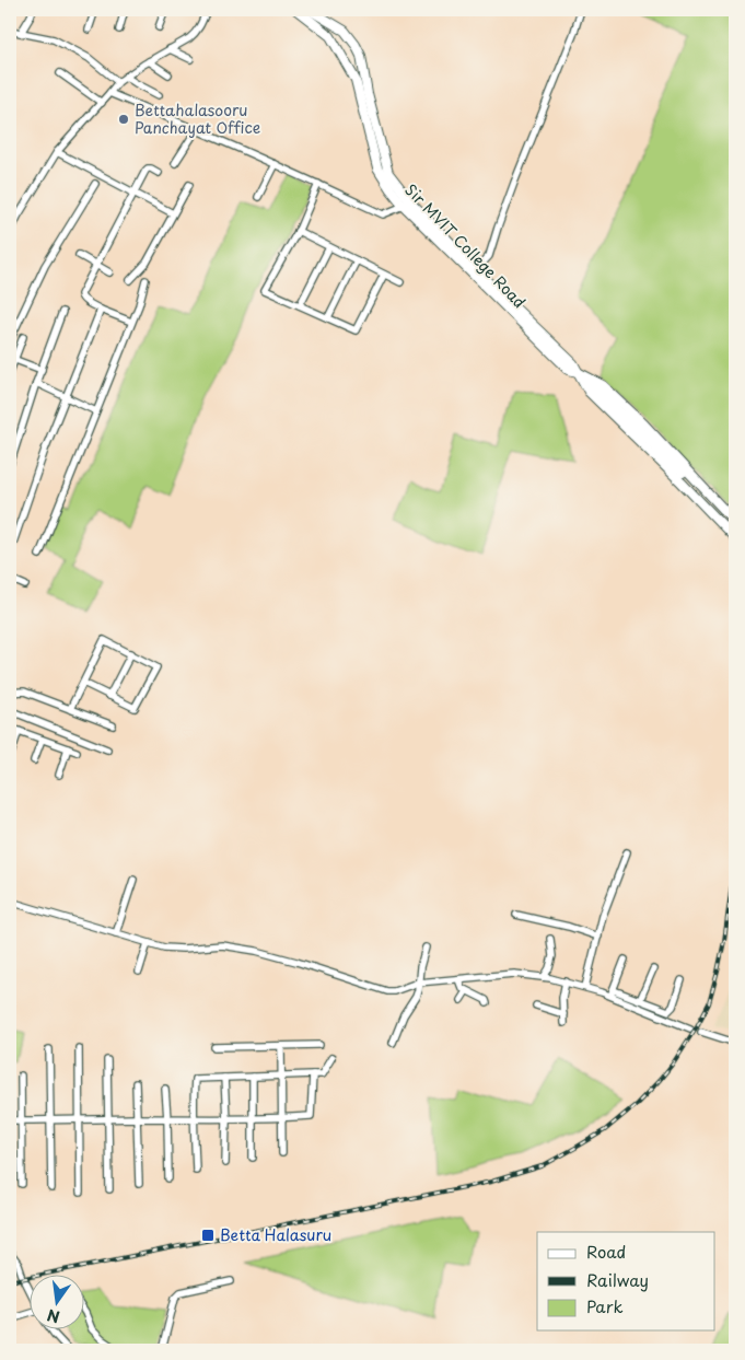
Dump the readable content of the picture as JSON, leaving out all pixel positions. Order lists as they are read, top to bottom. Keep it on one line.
{"streets":{"main road":["Sir MVIT College Road"]},"places":{"other":["Bettahalasooru Panchayat Office"],"transit":["Betta Halasuru"]},"legend":["Road","Railway","Park"],"north":"bottom"}
